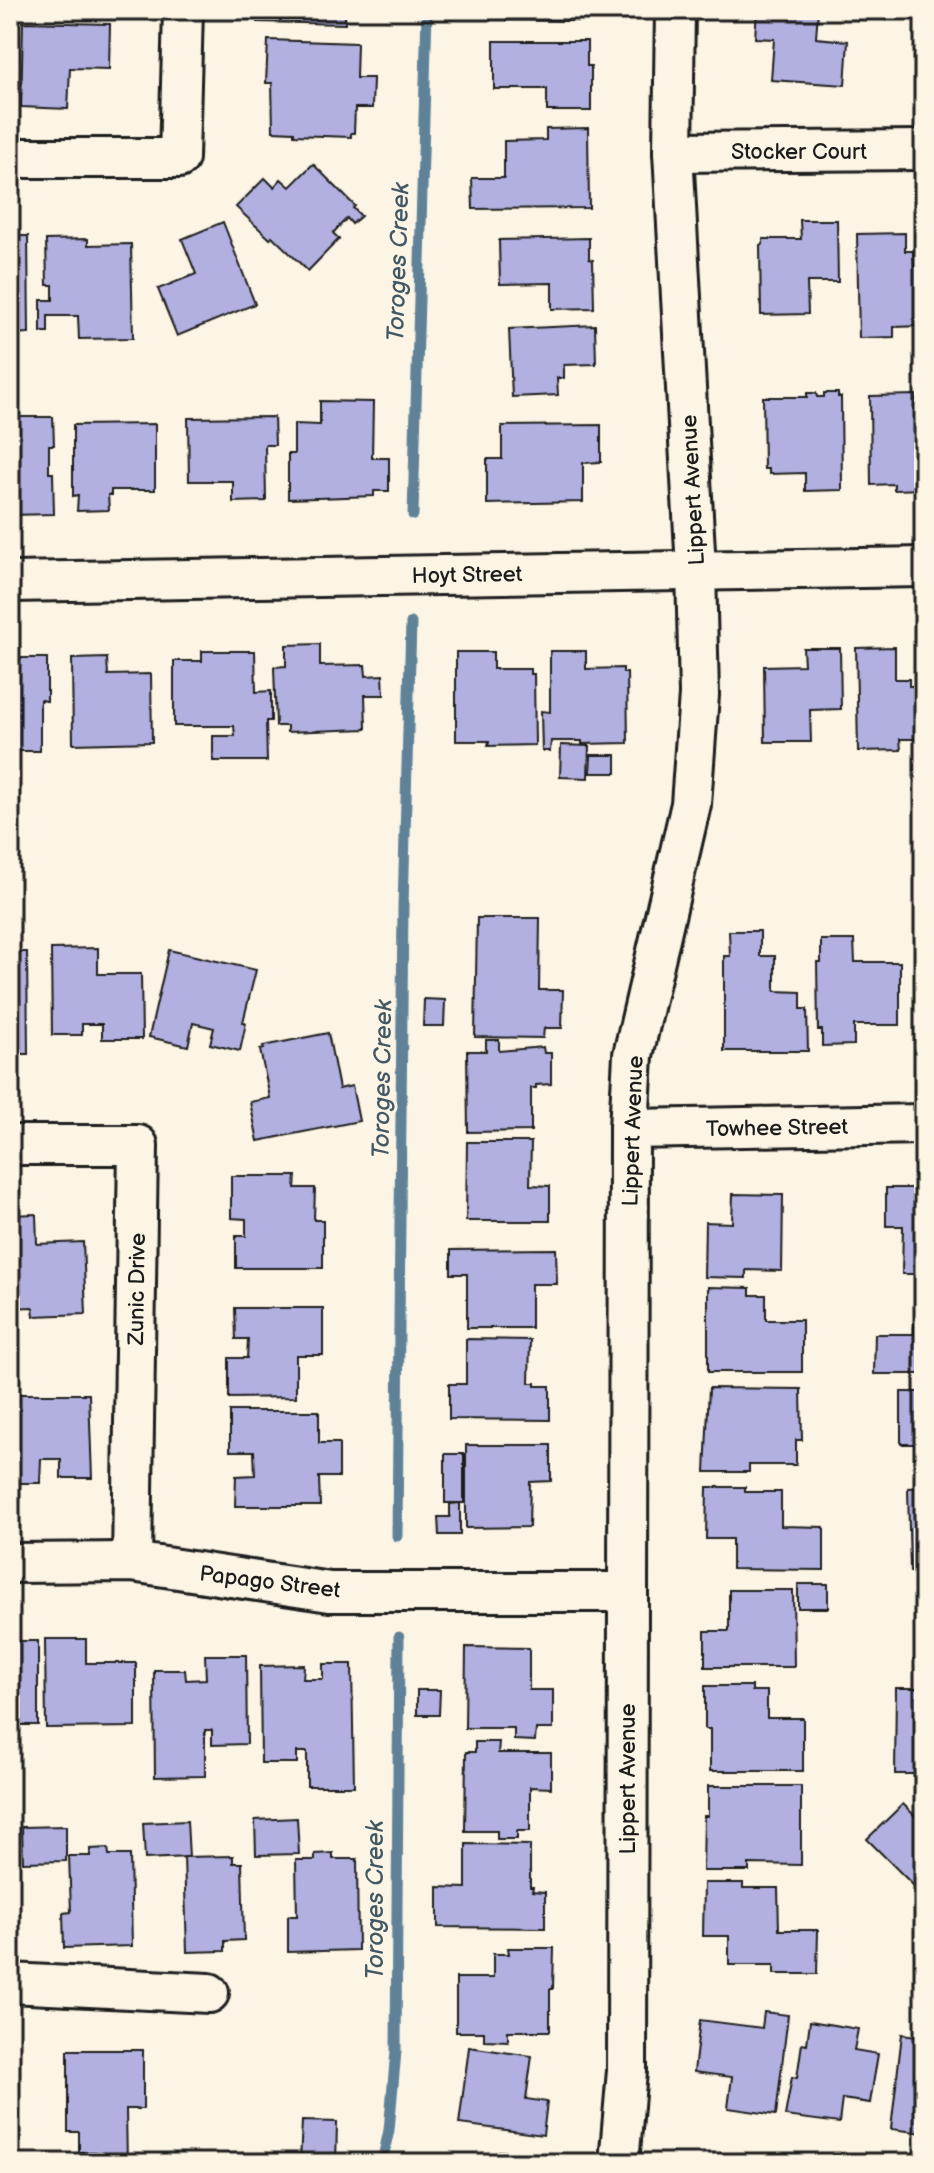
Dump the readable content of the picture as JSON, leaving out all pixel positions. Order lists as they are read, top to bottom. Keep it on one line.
{"streets":{"street":["Stocker Court","Lippert Avenue","Hoyt Street","Towhee Street","Zunic Drive","Papago Street"]},"crossings":[["Stocker Court","Lippert Avenue"],["Lippert Avenue","Hoyt Street"],["Lippert Avenue","Towhee Street"],["Lippert Avenue","Papago Street"],["Zunic Drive","Papago Street"]],"water":["Toroges Creek"]}
